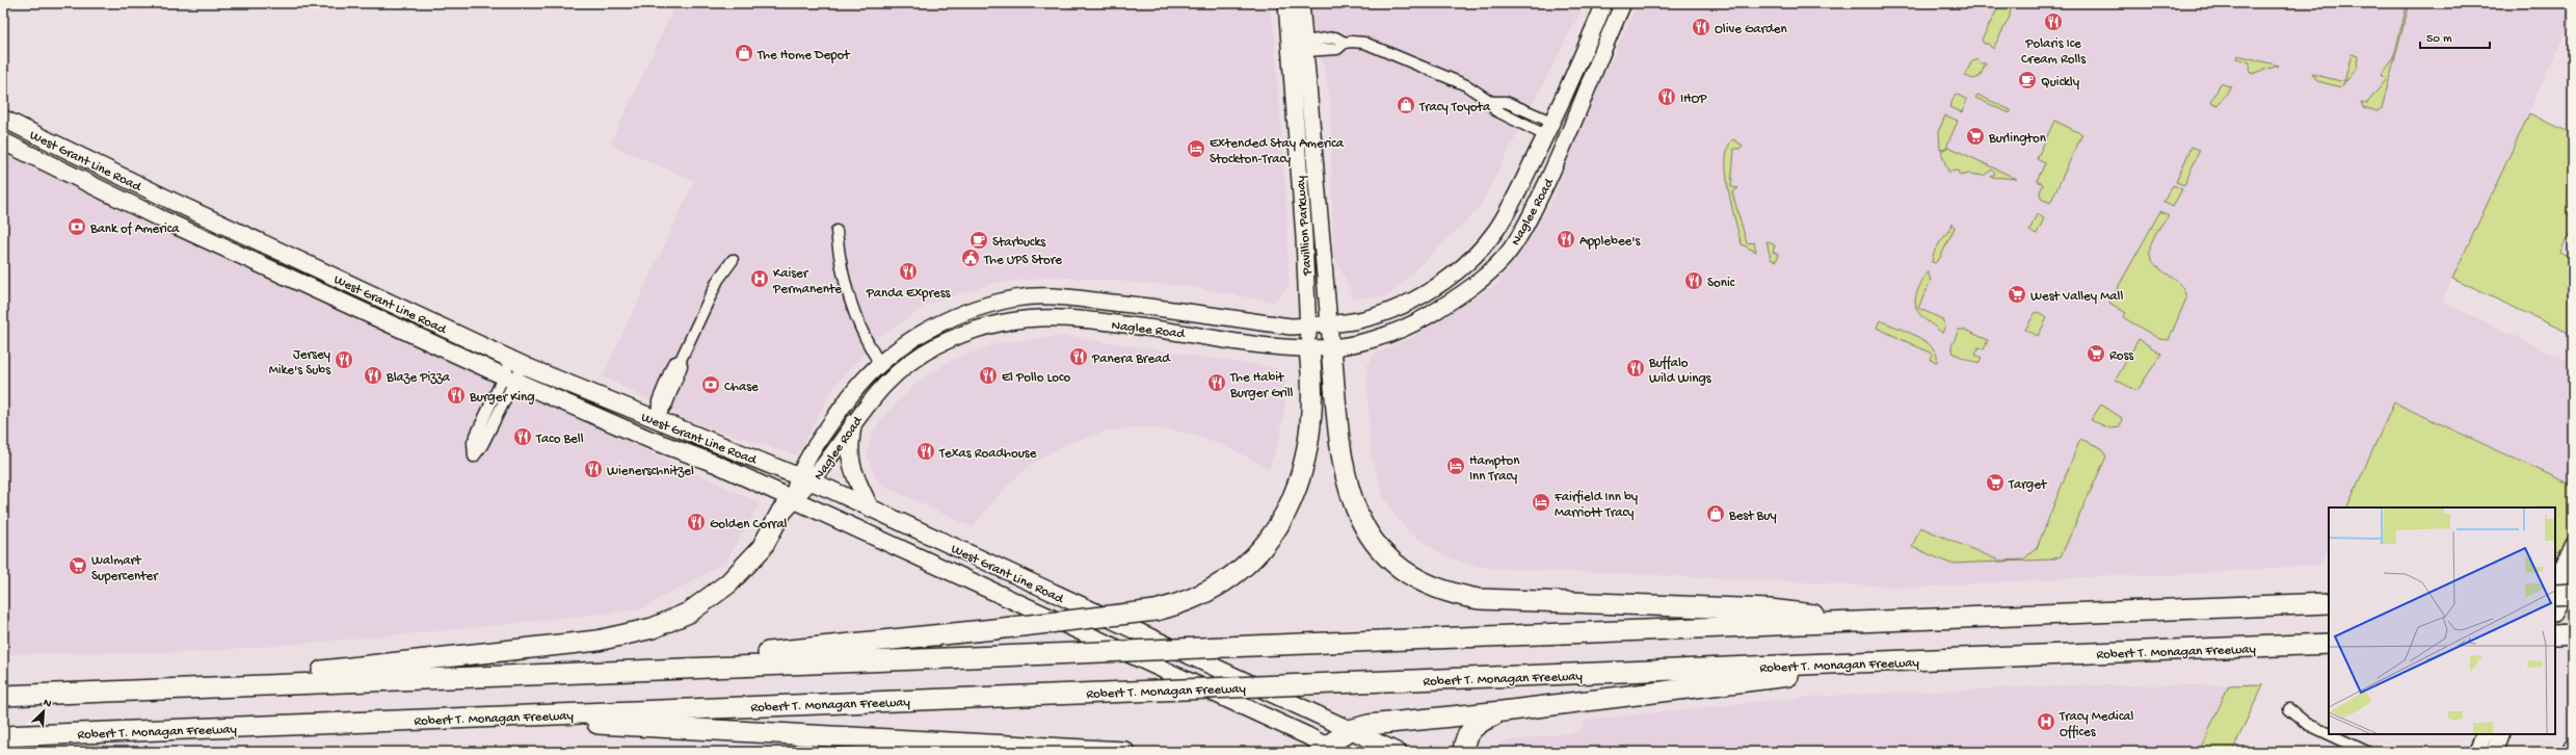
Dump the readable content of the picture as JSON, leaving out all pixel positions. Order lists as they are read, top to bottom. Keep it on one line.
{"streets":{"highway":["Robert T. Monagan Freeway"],"main road":["West Grant Line Road","Naglee Road","Pavillion Parkway"]},"crossings":[["West Grant Line Road","Naglee Road"],["Naglee Road","Pavillion Parkway"]],"places":{"restaurant":["Polaris Ice Cream Rolls","Olive Garden","IHOP","Applebee's","Panda Express","Sonic","Panera Bread","Jersey Mike's Subs","Buffalo Wild Wings","Blaze Pizza","El Pollo Loco","The Habit Burger Grill","Burger King","Taco Bell","Texas Roadhouse","Wienerschnitzel","Golden Corral"],"shop":["The Home Depot","Tracy Toyota","Best Buy"],"cafe":["Quickly","Starbucks"],"supermarket":["Burlington","West Valley Mall","Ross","Target","Walmart Supercenter"],"hotel":["Extended Stay America Stockton-Tracy","Hampton Inn Tracy","Fairfield Inn by Marriott Tracy"],"bank":["Bank of America","Chase"],"public building":["The UPS Store"],"hospital":["Kaiser Permanente","Tracy Medical Offices"]},"scale_bar":"50 m","north":"top right"}
